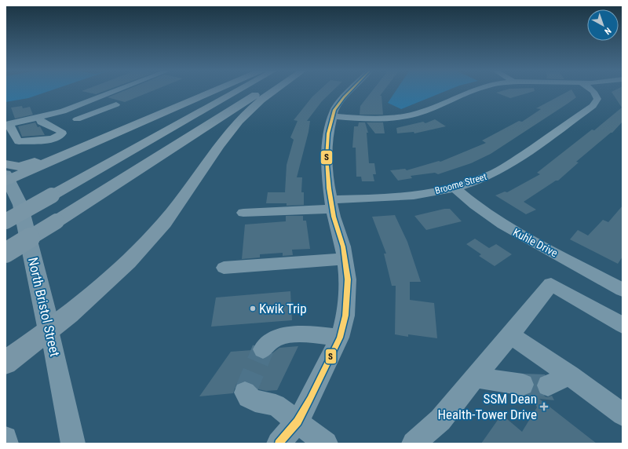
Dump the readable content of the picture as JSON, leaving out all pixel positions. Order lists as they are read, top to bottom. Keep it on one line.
{"streets":{"main road":["North Bristol Street"],"street":["Broome Street","Kuhle Drive"]},"crossings":[["Broome Street","Kuhle Drive"]],"places":{"other":["Kwik Trip"],"health":["SSM Dean Health-Tower Drive"]},"lines":["transit line S"],"north":"bottom right"}
